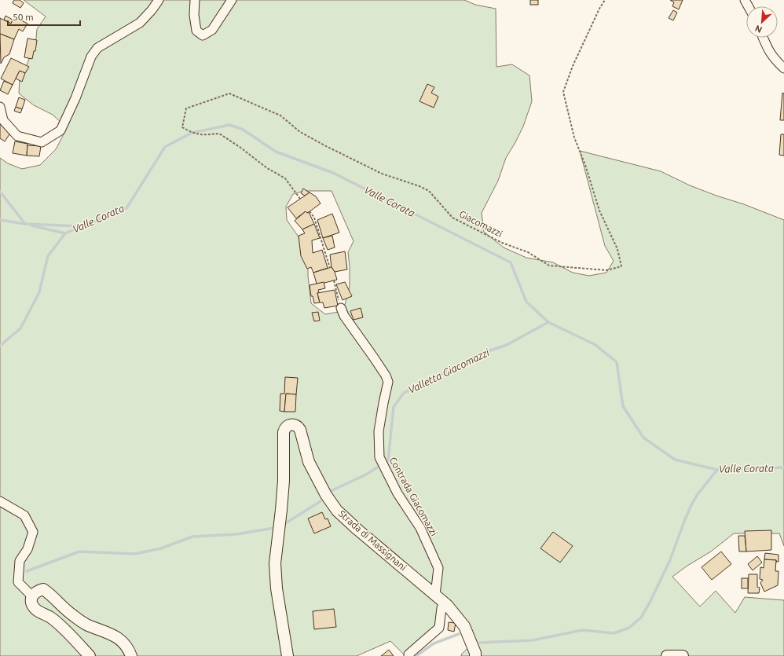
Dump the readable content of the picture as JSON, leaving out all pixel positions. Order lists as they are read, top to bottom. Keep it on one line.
{"streets":{"street":["Contrada Giacomazzi","Strada di Massignani"],"path":["Giacomazzi"]},"crossings":[["Contrada Giacomazzi","Strada di Massignani"]],"water":["Valle Corata","Valletta Giacomazzi"],"scale_bar":"50 m","north":"bottom left"}
